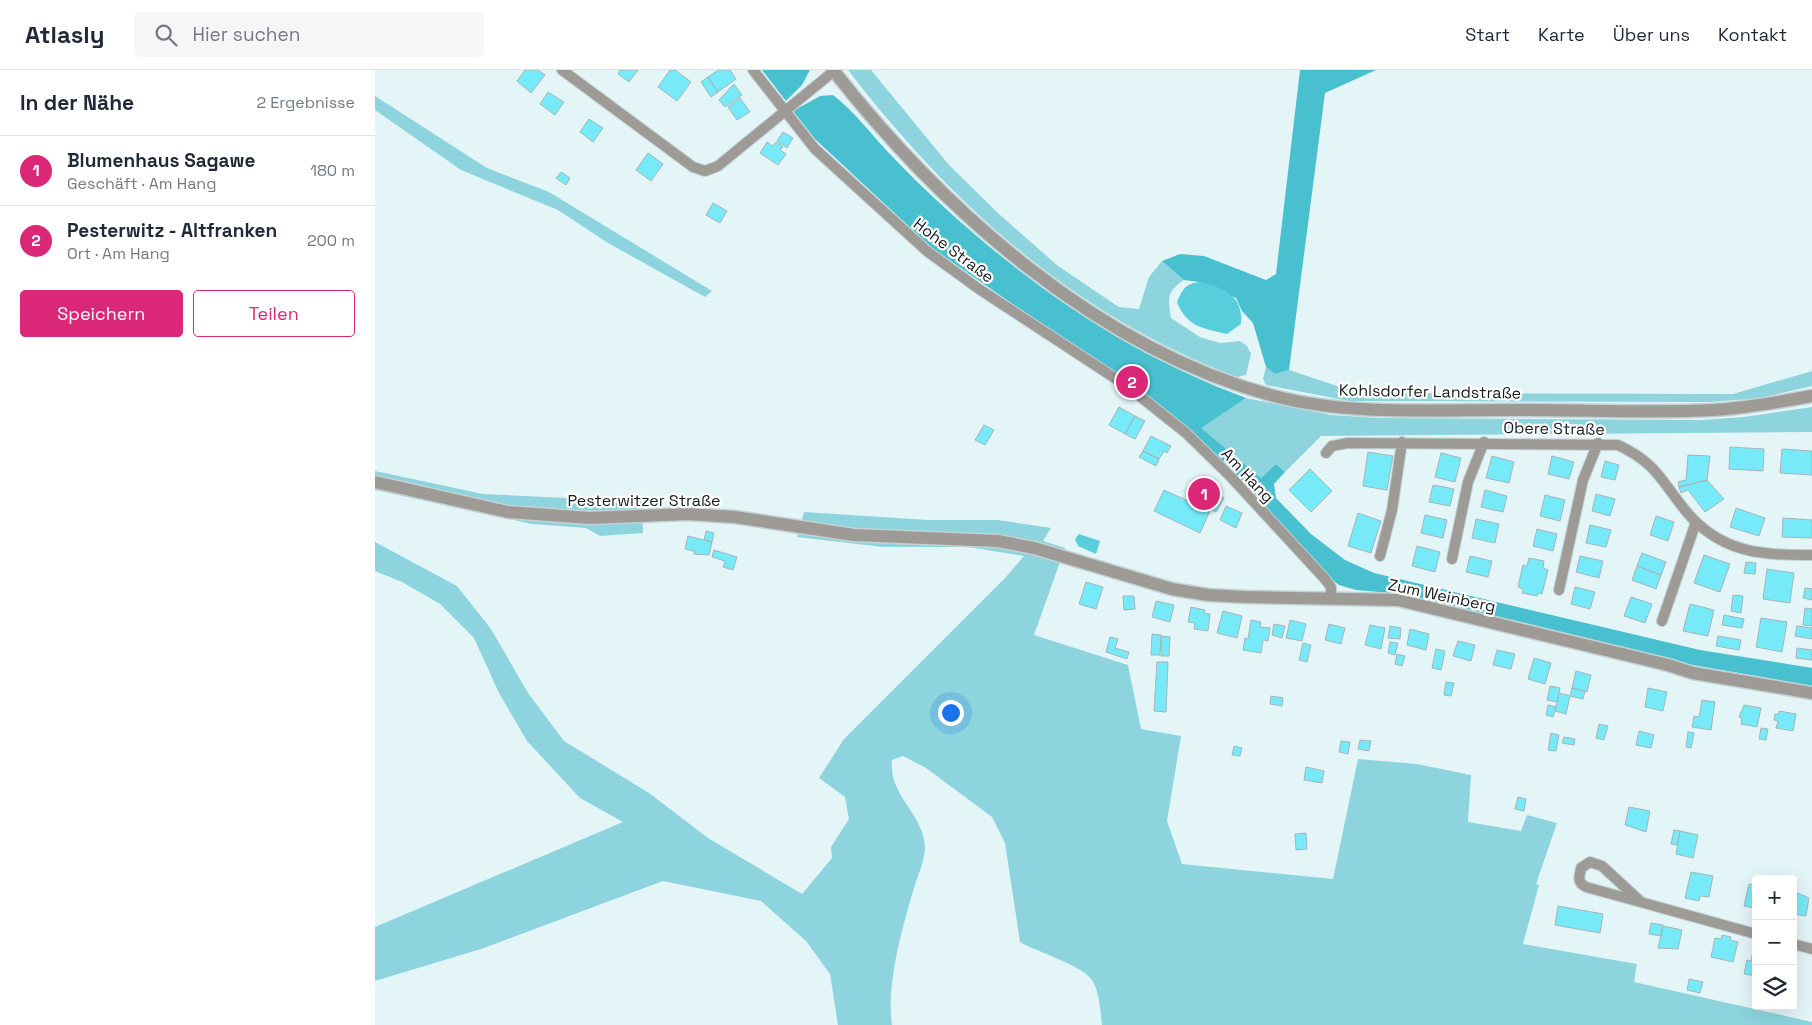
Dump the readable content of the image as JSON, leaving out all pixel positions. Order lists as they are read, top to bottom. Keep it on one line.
{"streets":{"street":["Hohe Straße","Kohlsdorfer Landstraße","Obere Straße","Am Hang","Pesterwitzer Straße","Zum Weinberg"]},"crossings":[["Hohe Straße","Am Hang"],["Am Hang","Zum Weinberg"],["Pesterwitzer Straße","Zum Weinberg"]],"page":{"header":"Atlasly","search":"Hier suchen","nav":["Start","Karte","Über uns","Kontakt"],"heading":["In der Nähe","2 Ergebnisse"],"list":[{"mark":"1","name":"Blumenhaus Sagawe","note":"Geschäft · Am Hang","value":"180 m"},{"mark":"2","name":"Pesterwitz - Altfranken","note":"Ort · Am Hang","value":"200 m"}],"buttons":["Speichern","Teilen"],"pins":["2","1"],"map_buttons":["+","−"]}}
